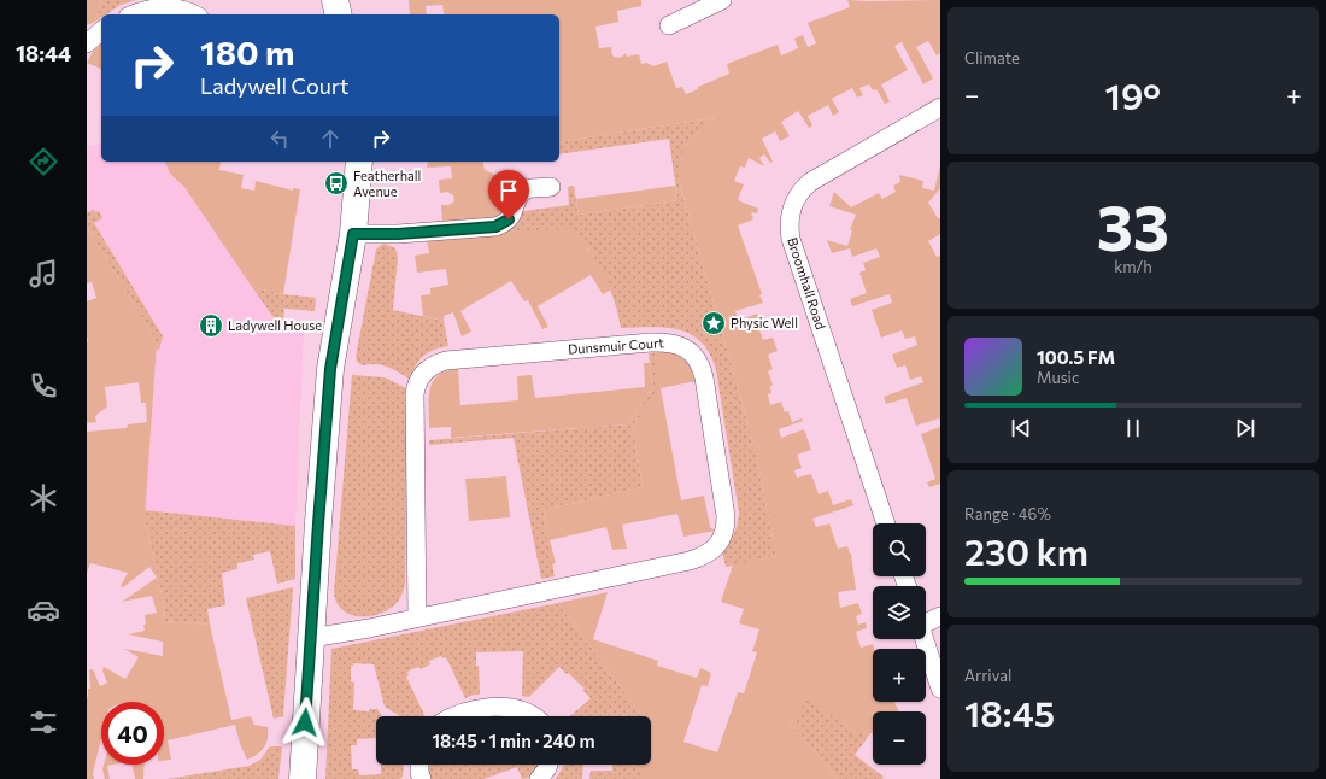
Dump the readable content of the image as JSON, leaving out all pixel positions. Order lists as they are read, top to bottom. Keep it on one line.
{"streets":{"street":["Broomhall Road","Dunsmuir Court"]},"places":{"bus stop":["Featherhall Avenue"],"place":["Physic Well"],"building":["Ladywell House"]},"page":{"tabs":"18:44","tile":["Climate",["33","km/h"],["Range · 46%","230 km"],["Arrival","18:45"]],"turn":["180 m","Ladywell Court"],"heat":["−","19°","+"],"song":["100.5 FM","Music"],"map_buttons":["+","−"],"limit":"40","trip":"18:45 · 1 min · 240 m"}}
